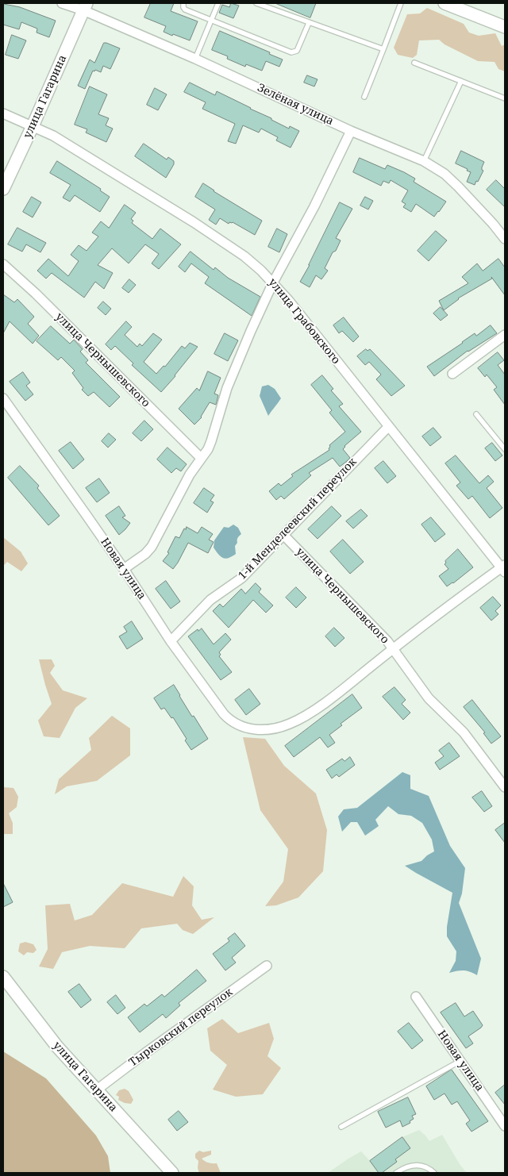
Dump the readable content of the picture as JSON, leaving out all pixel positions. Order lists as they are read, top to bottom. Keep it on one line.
{"streets":{"main road":["улица Гагарина"],"street":["Зелёная улица","улица Грабовского","улица Чернышевского","1-й Менделеевский переулок","Новая улица","Тырковский переулок"]},"crossings":[["улица Гагарина","Зелёная улица"],["улица Гагарина","улица Грабовского"],["улица Гагарина","Тырковский переулок"],["улица Грабовского","1-й Менделеевский переулок"],["улица Грабовского","Новая улица"],["улица Чернышевского","1-й Менделеевский переулок"],["улица Чернышевского","Новая улица"],["1-й Менделеевский переулок","Новая улица"]]}
